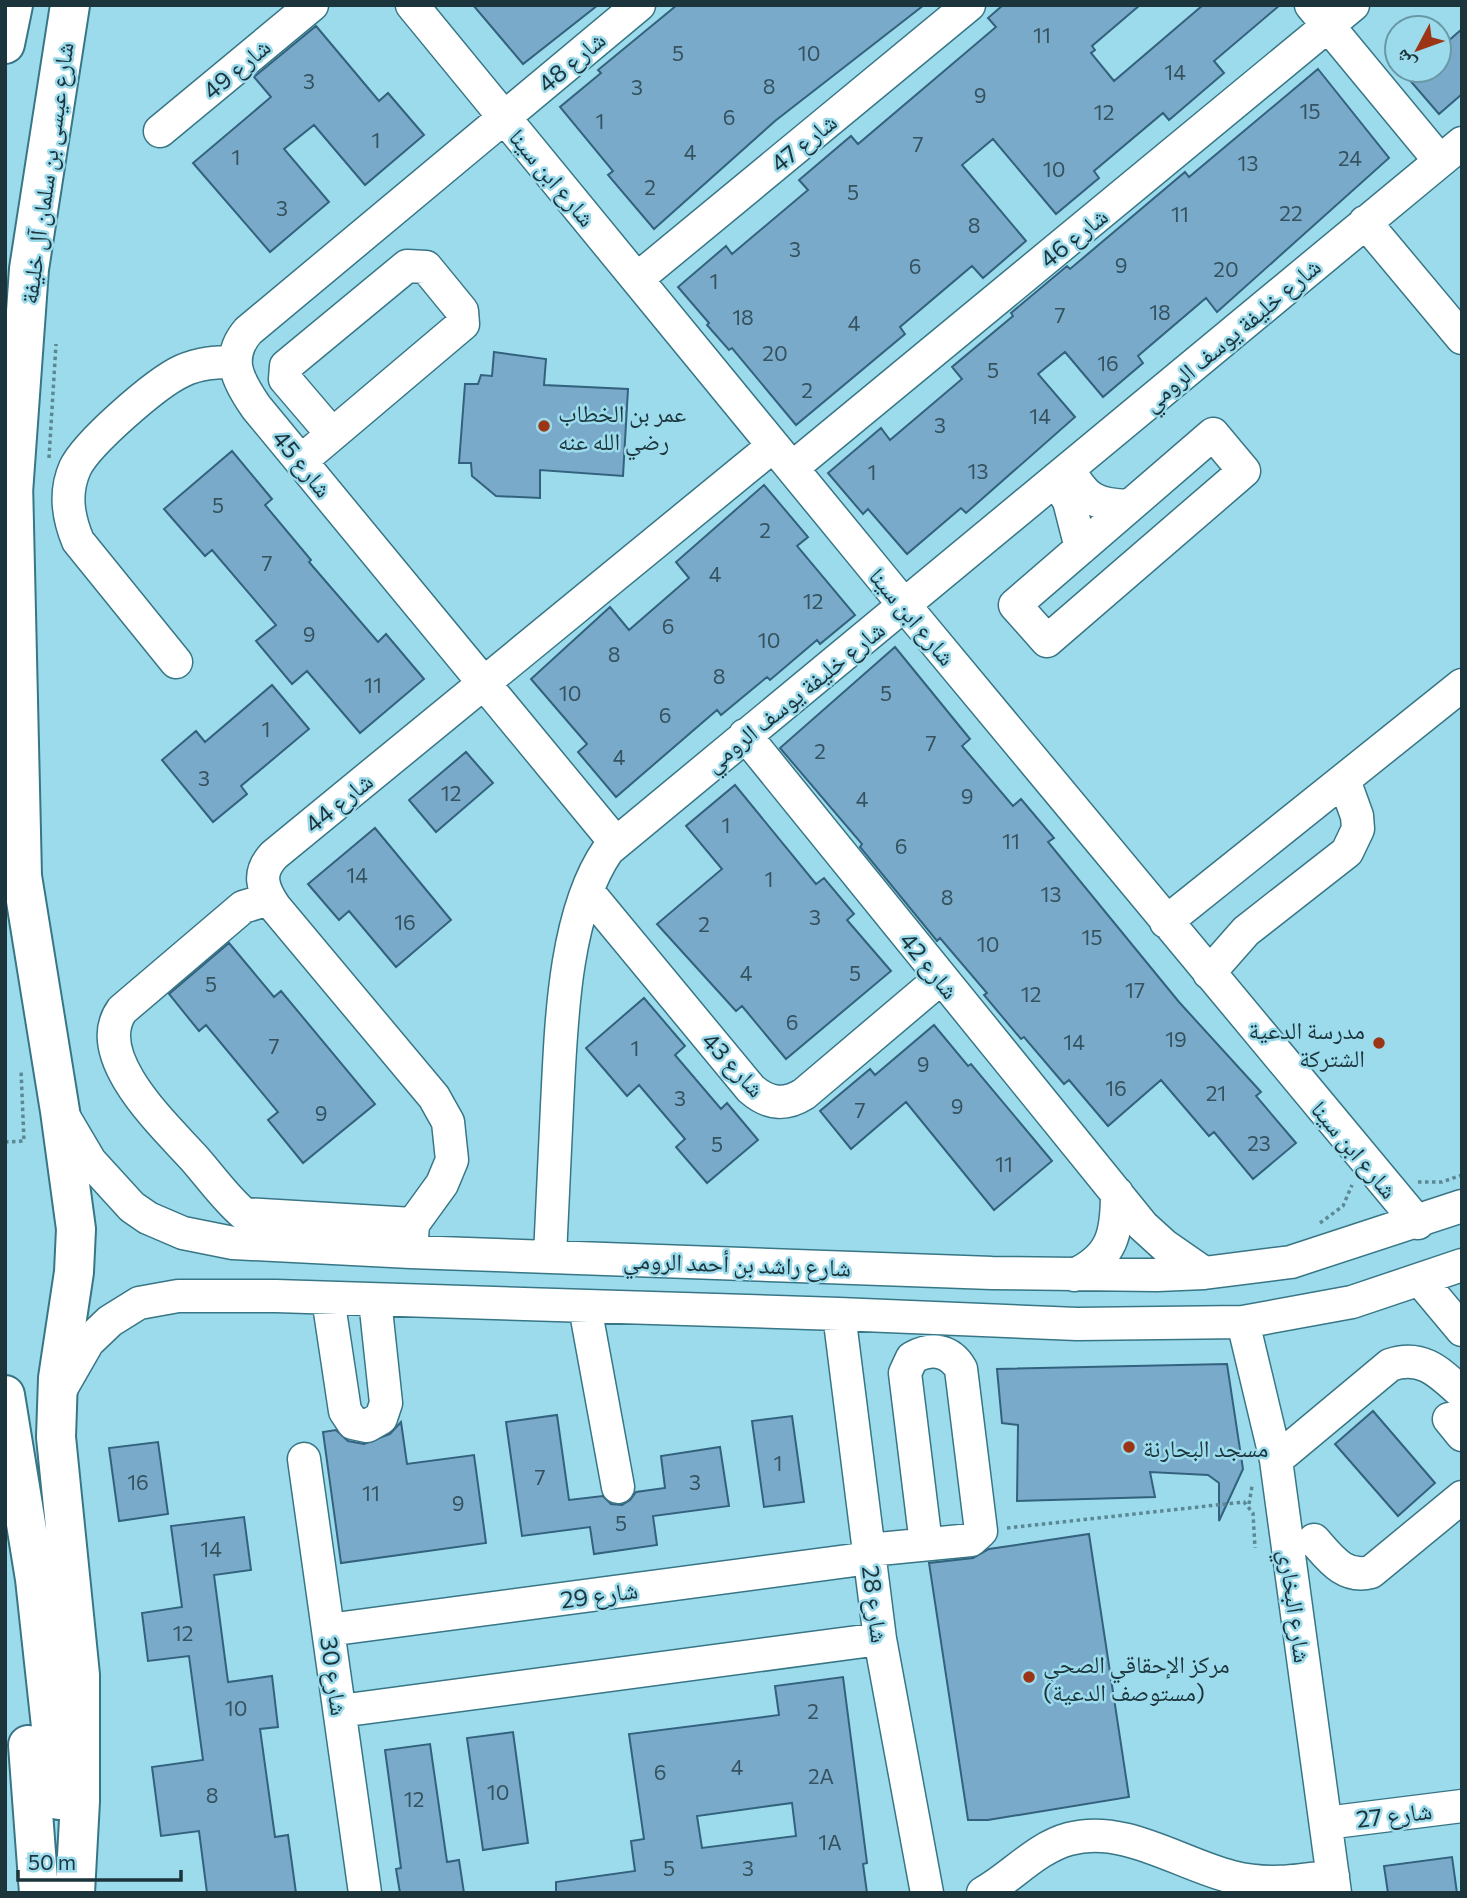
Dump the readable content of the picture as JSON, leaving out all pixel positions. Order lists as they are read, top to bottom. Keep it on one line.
{"streets":{"highway":["شارع عيسى بن سلمان آل خليفة"],"street":["شارع 48","شارع 49","شارع 47","شارع ابن سينا","شارع 46","شارع خليفة يوسف الرومي","شارع 45","شارع 44","شارع 42","شارع 43","شارع راشد بن أحمد الرومي","شارع 29","شارع 28","شارع البخاري","شارع 30","شارع 27"]},"crossings":[["شارع 48","شارع ابن سينا"],["شارع 47","شارع ابن سينا"],["شارع ابن سينا","شارع 46"],["شارع ابن سينا","شارع خليفة يوسف الرومي"],["شارع ابن سينا","شارع 44"],["شارع ابن سينا","شارع راشد بن أحمد الرومي"],["شارع 46","شارع 44"],["شارع خليفة يوسف الرومي","شارع 45"],["شارع خليفة يوسف الرومي","شارع 42"],["شارع خليفة يوسف الرومي","شارع 43"],["شارع خليفة يوسف الرومي","شارع راشد بن أحمد الرومي"],["شارع 45","شارع 44"],["شارع 42","شارع 43"],["شارع 42","شارع راشد بن أحمد الرومي"],["شارع راشد بن أحمد الرومي","شارع 28"],["شارع راشد بن أحمد الرومي","شارع البخاري"],["شارع 29","شارع 28"],["شارع 29","شارع 30"],["شارع البخاري","شارع 27"]],"places":["عمر بن الخطاب رضي الله عنه","مدرسة الدعية الشتركة","مسجد البحارنة","مركز الإحقاقي الصحي (مستوصف الدعية)"],"house_numbers":["11","5","10","14","3","8","3","9","15","12","6","1","1","7","4","1","24","13","10","2","5","3","22","11","8","3","9","6","20","1","18","7","18","4","20","16","5","2","14","3","13","1","5","2","7","4","12","6","9","10","8","8","11","10","5","6","1","7","2","4","3","12","9","4","1","11","6","14","1","13","8","3","16","2","15","10","4","5","5","17","12","6","19","14","7","1","9","16","21","3","9","7","9","23","5","11","1","7","16","3","11","9","5","14","12","10","2","4","6","2A","10","8","12","1A","5","3"],"scale_bar":"50 m","north":"bottom left"}
